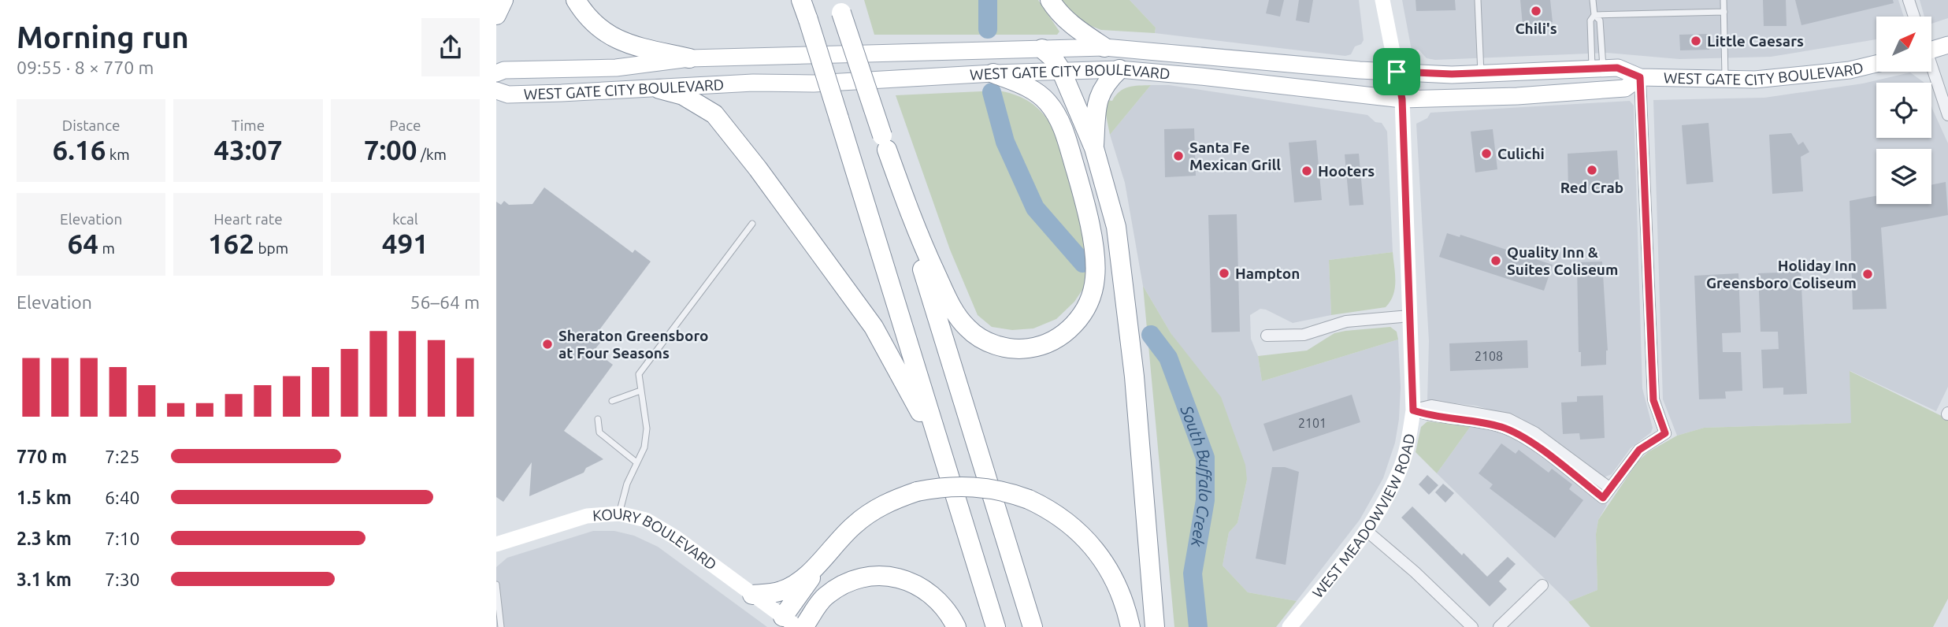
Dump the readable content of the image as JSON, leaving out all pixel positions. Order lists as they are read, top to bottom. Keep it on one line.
{"streets":{"main road":["WEST GATE CITY BOULEVARD"],"street":["WEST MEADOWVIEW ROAD","KOURY BOULEVARD"]},"crossings":[["WEST GATE CITY BOULEVARD","WEST MEADOWVIEW ROAD"]],"water":["South Buffalo Creek"],"places":["Chili's","Little Caesars","Culichi","Santa Fe Mexican Grill","Red Crab","Hooters","Quality Inn & Suites Coliseum","Hampton","Holiday Inn Greensboro Coliseum","Sheraton Greensboro at Four Seasons"],"house_numbers":["2108","2101"],"north":"top right","page":{"heading":["Morning run","09:55 · 8 × 770 m"],"stats":[["Distance","6.16 km"],["Time","43:07"],["Pace","7:00 /km"],["Elevation","64 m"],["Heart rate","162 bpm"],["kcal","491"]],"chart":["Elevation","56–64 m"],"list":[{"name":"770 m","note":"7:25"},{"name":"1.5 km","note":"6:40"},{"name":"2.3 km","note":"7:10"},{"name":"3.1 km","note":"7:30"}]}}
